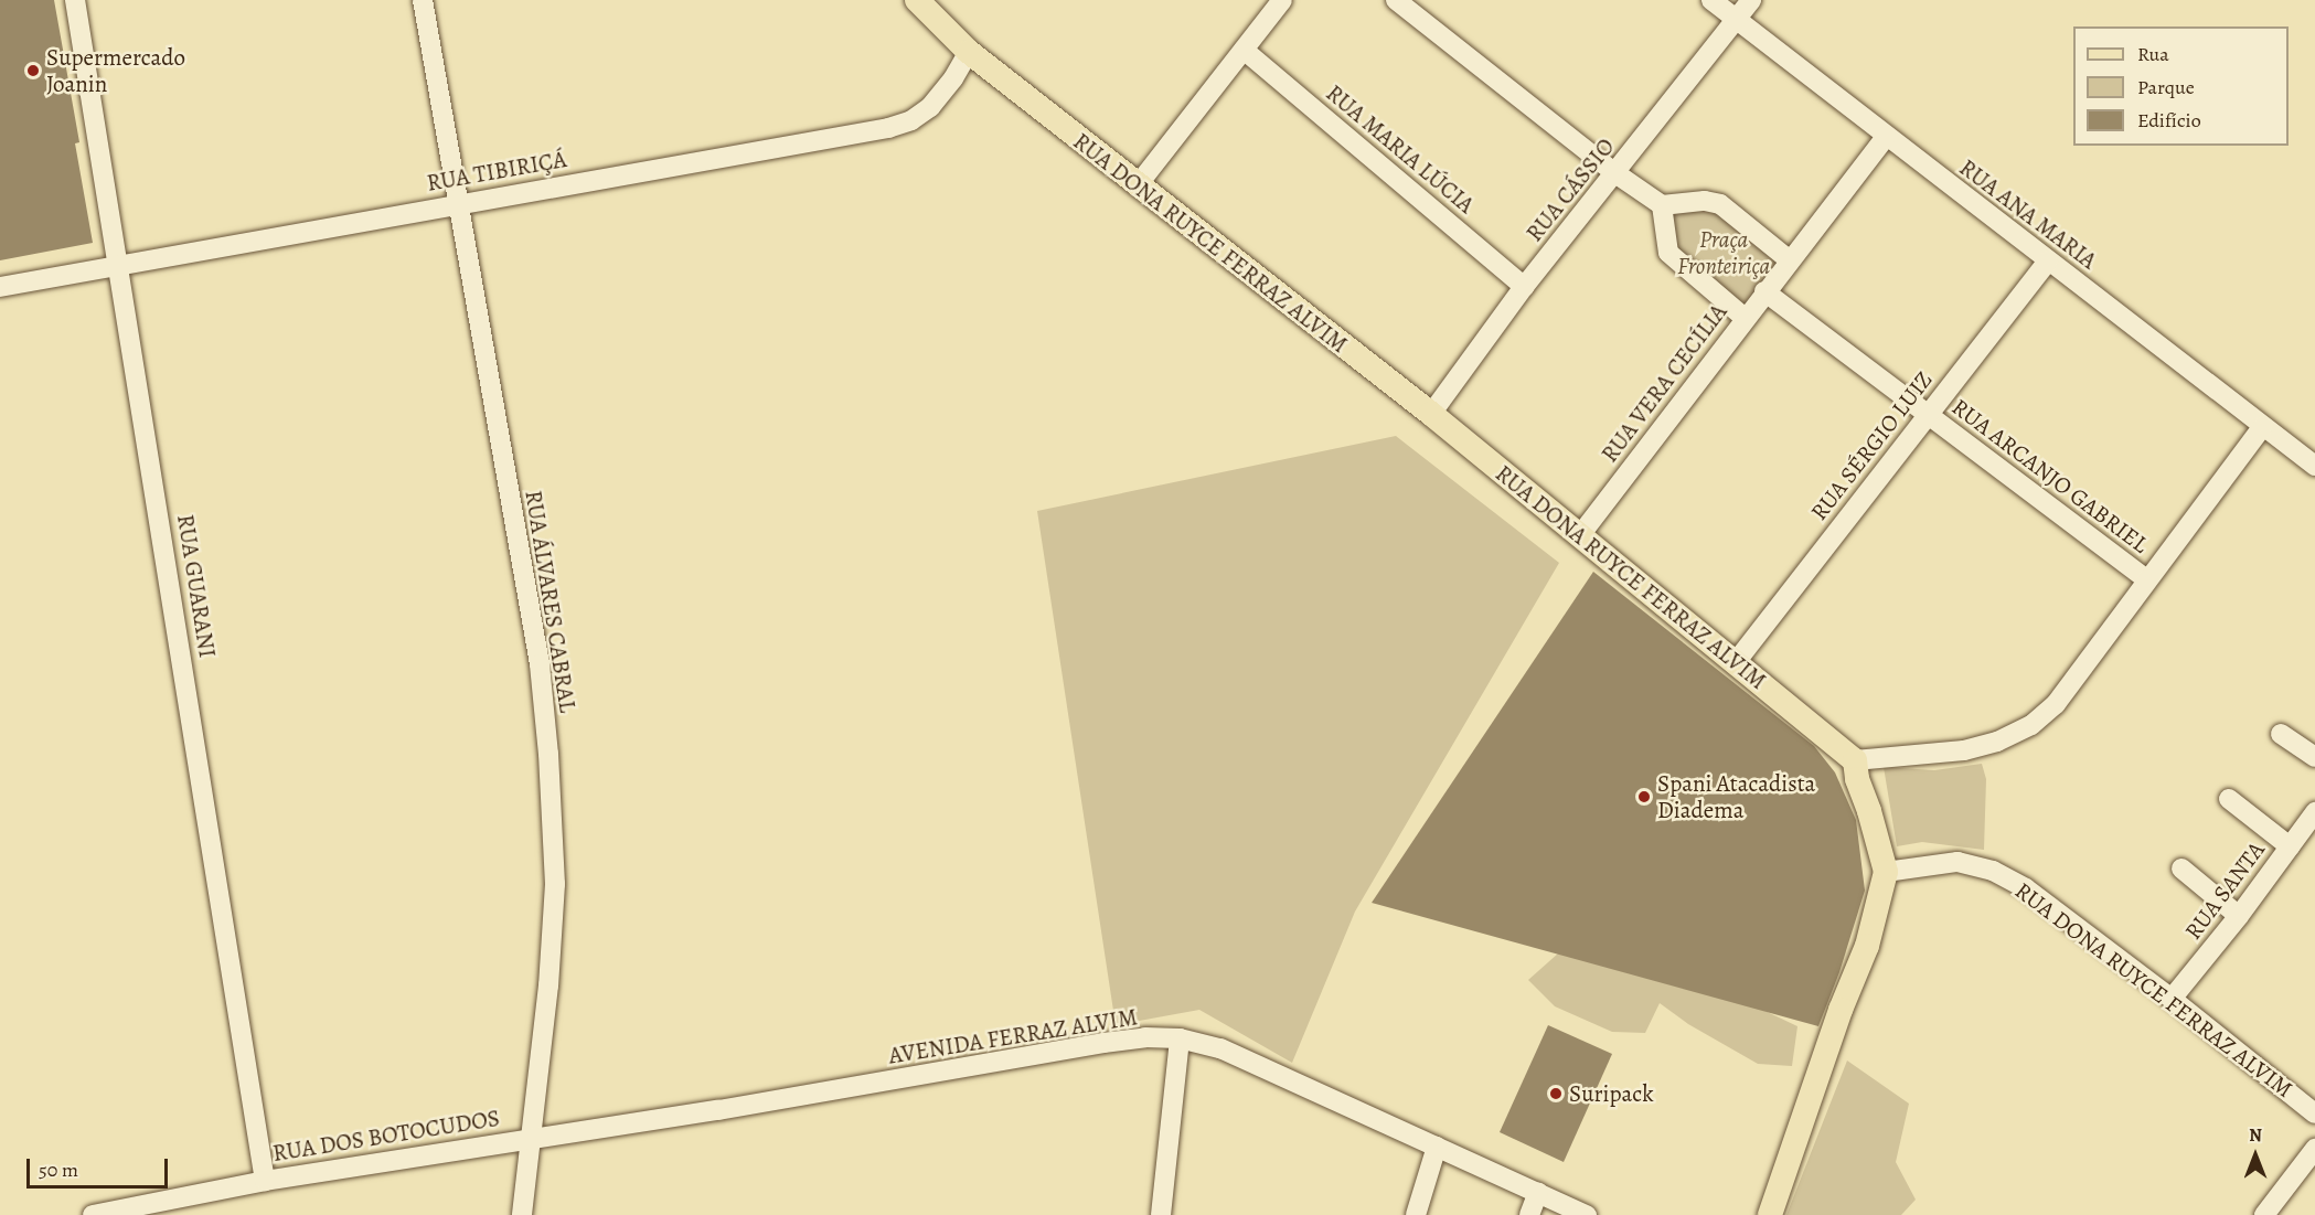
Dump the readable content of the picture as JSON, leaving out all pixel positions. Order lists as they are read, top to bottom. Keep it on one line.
{"streets":{"main road":["RUA DONA RUYCE FERRAZ ALVIM"],"street":["RUA MARIA LÚCIA","RUA TIBIRIÇÁ","RUA CÁSSIO","RUA ANA MARIA","RUA VERA CECÍLIA","RUA SÉRGIO LUIZ","RUA ARCANJO GABRIEL","RUA GUARANI","RUA ÁLVARES CABRAL","RUA SANTA","AVENIDA FERRAZ ALVIM","RUA DOS BOTOCUDOS"]},"crossings":[["RUA MARIA LÚCIA","RUA CÁSSIO"],["RUA TIBIRIÇÁ","RUA DONA RUYCE FERRAZ ALVIM"],["RUA TIBIRIÇÁ","RUA GUARANI"],["RUA TIBIRIÇÁ","RUA ÁLVARES CABRAL"],["RUA CÁSSIO","RUA ANA MARIA"],["RUA CÁSSIO","RUA DONA RUYCE FERRAZ ALVIM"],["RUA ANA MARIA","RUA VERA CECÍLIA"],["RUA ANA MARIA","RUA SÉRGIO LUIZ"],["RUA DONA RUYCE FERRAZ ALVIM","RUA VERA CECÍLIA"],["RUA DONA RUYCE FERRAZ ALVIM","RUA SÉRGIO LUIZ"],["RUA DONA RUYCE FERRAZ ALVIM","RUA SANTA"],["RUA VERA CECÍLIA","RUA ARCANJO GABRIEL"],["RUA SÉRGIO LUIZ","RUA ARCANJO GABRIEL"],["RUA GUARANI","RUA DOS BOTOCUDOS"],["RUA ÁLVARES CABRAL","AVENIDA FERRAZ ALVIM"],["RUA ÁLVARES CABRAL","RUA DOS BOTOCUDOS"],["AVENIDA FERRAZ ALVIM","RUA DOS BOTOCUDOS"]],"parks":["Praça Fronteiriça"],"places":["Supermercado Joanin","Spani Atacadista Diadema","Suripack"],"legend":["Rua","Parque","Edifício"],"scale_bar":"50 m","north":"top"}
